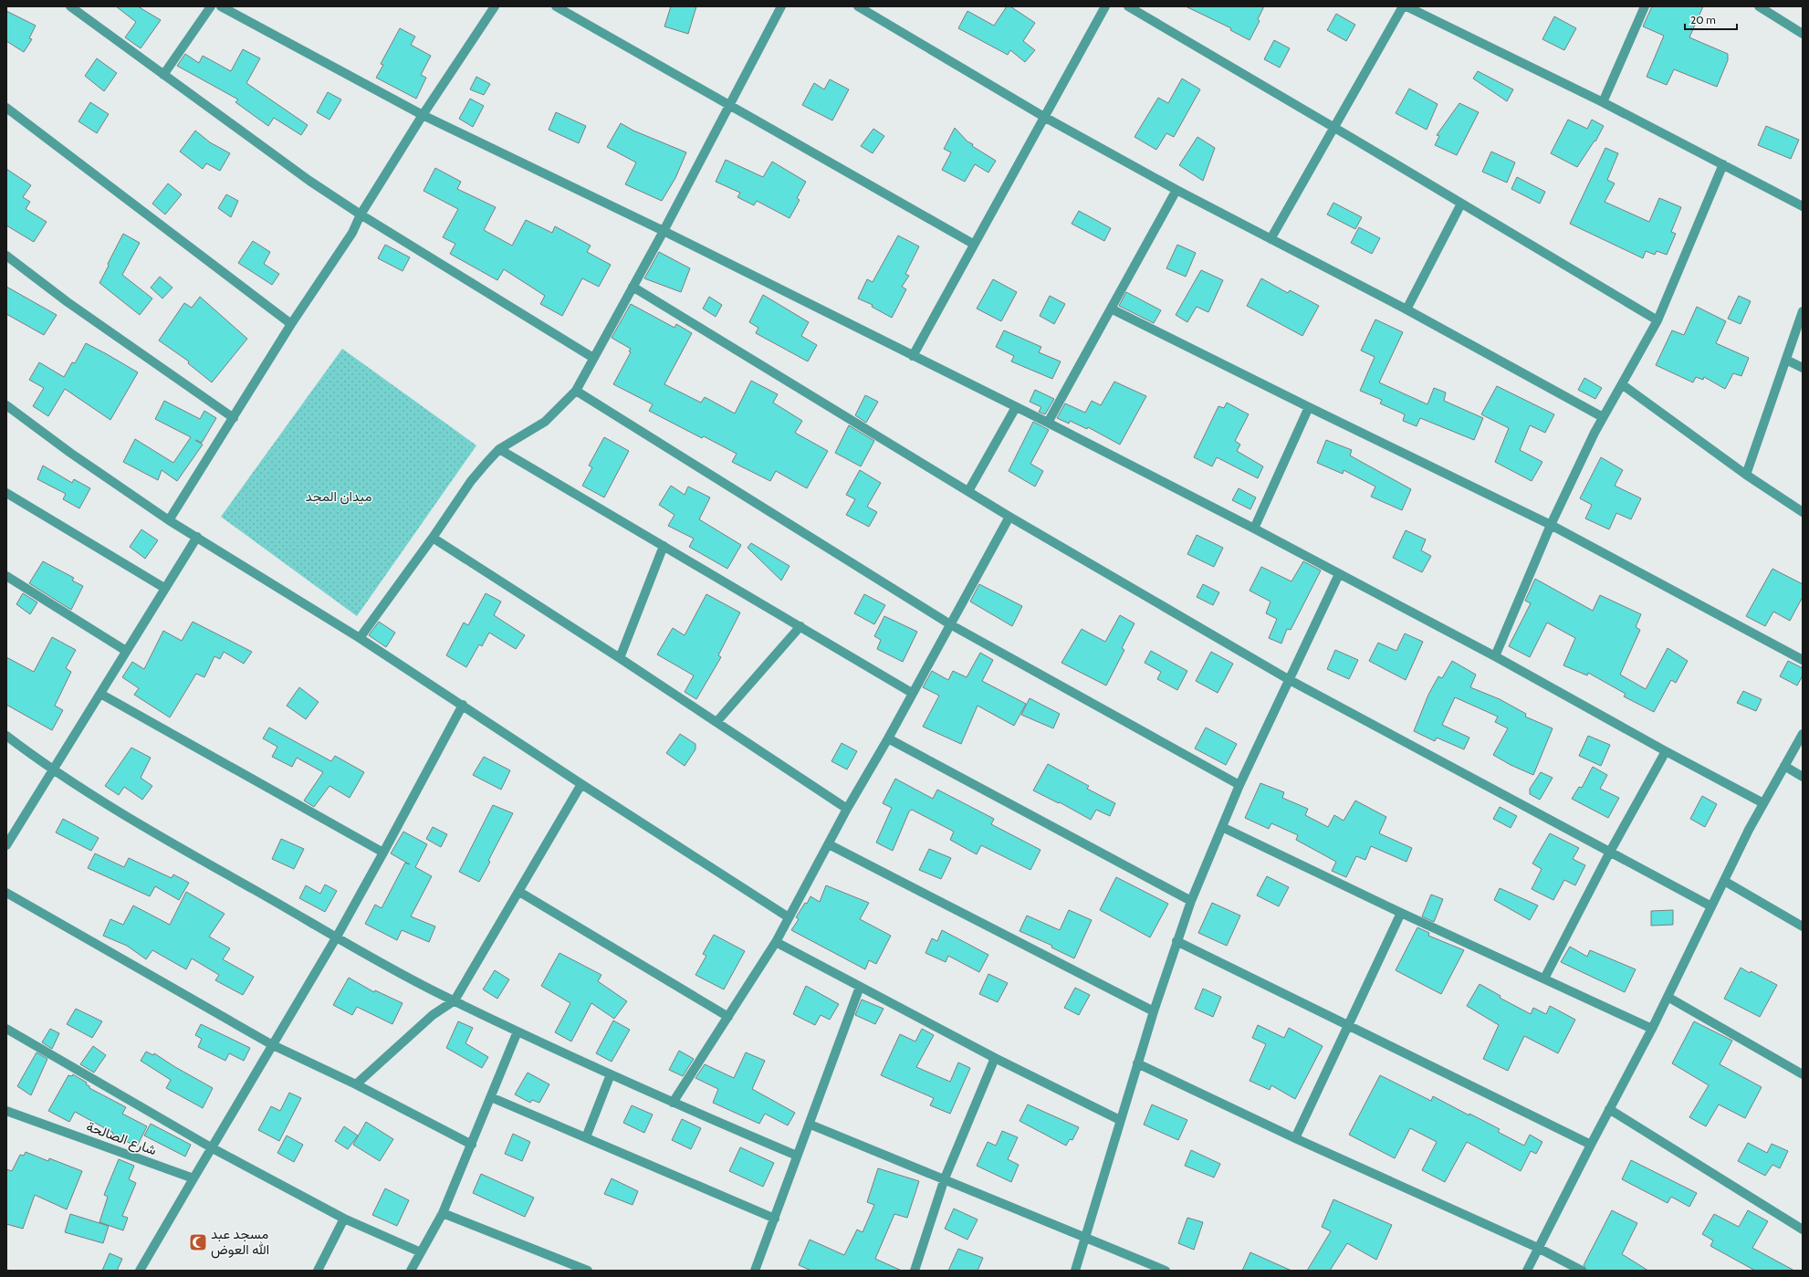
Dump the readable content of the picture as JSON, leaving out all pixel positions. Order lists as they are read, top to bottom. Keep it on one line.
{"streets":{"street":["شارع الصالحة"]},"parks":["ميدان المجد"],"places":{"mosque":["مسجد عبد الله العوض"]},"scale_bar":"20 m"}
